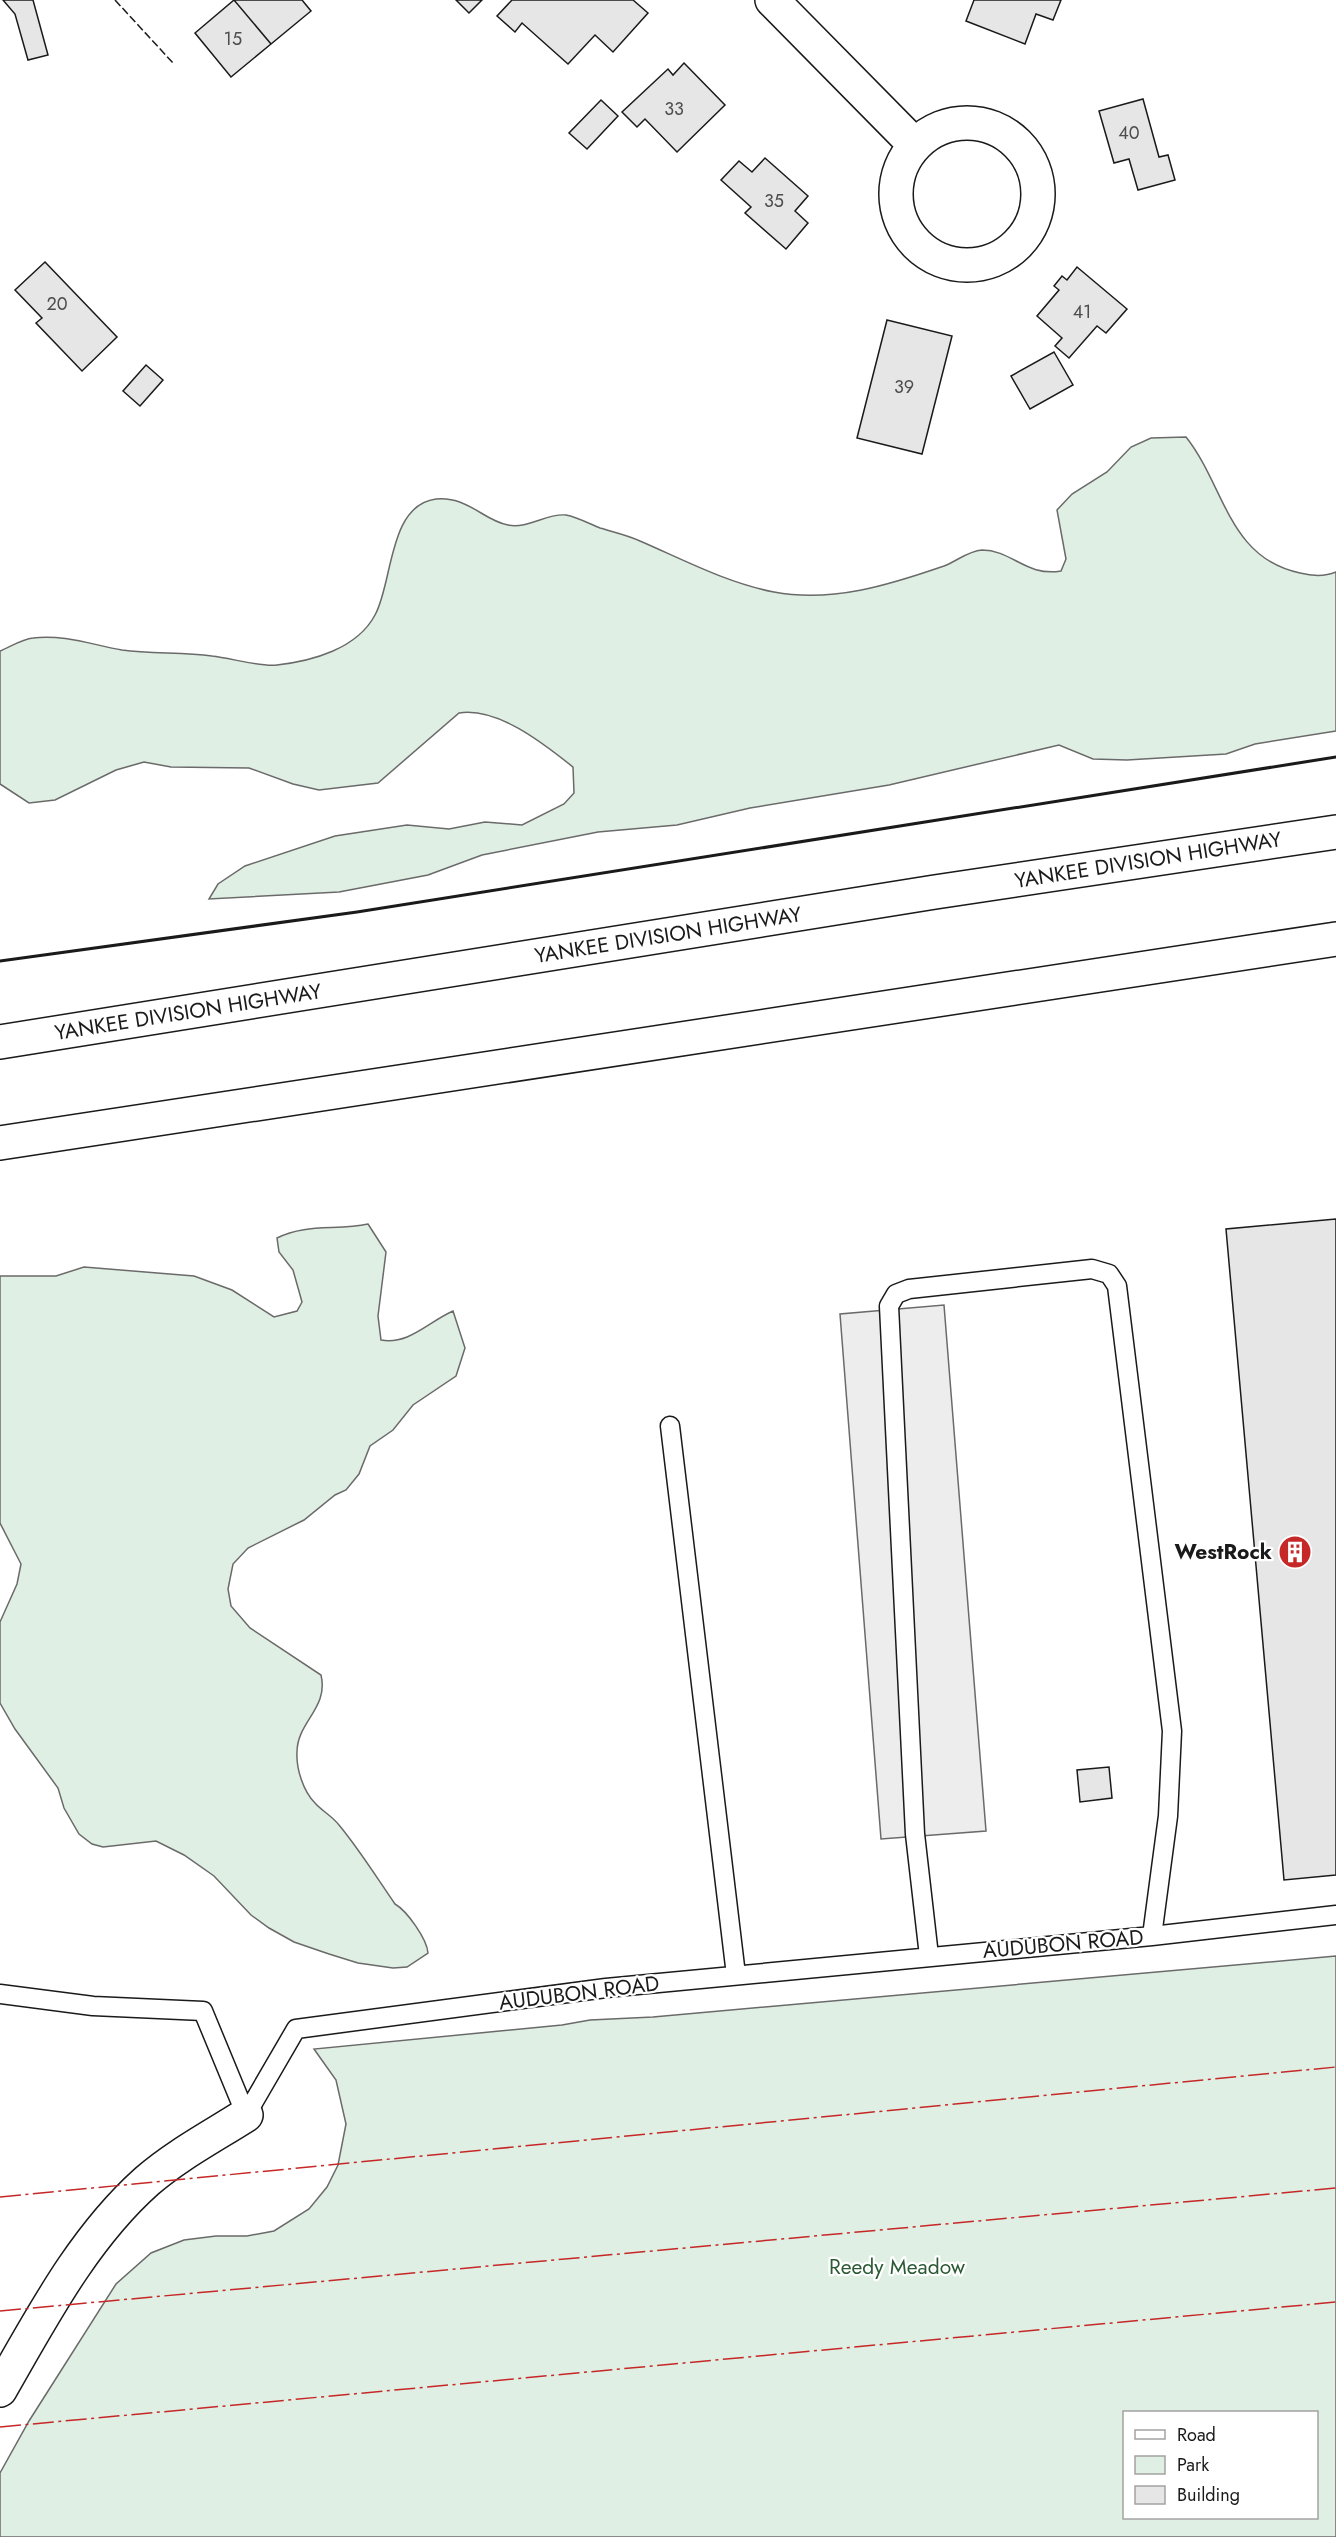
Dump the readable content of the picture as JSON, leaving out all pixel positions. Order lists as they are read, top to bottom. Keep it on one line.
{"streets":{"main road":["YANKEE DIVISION HIGHWAY","AUDUBON ROAD"]},"parks":["Reedy Meadow"],"places":{"building":["WestRock"]},"house_numbers":["15","33","40","35","20","41","39"],"legend":["Road","Park","Building"]}
